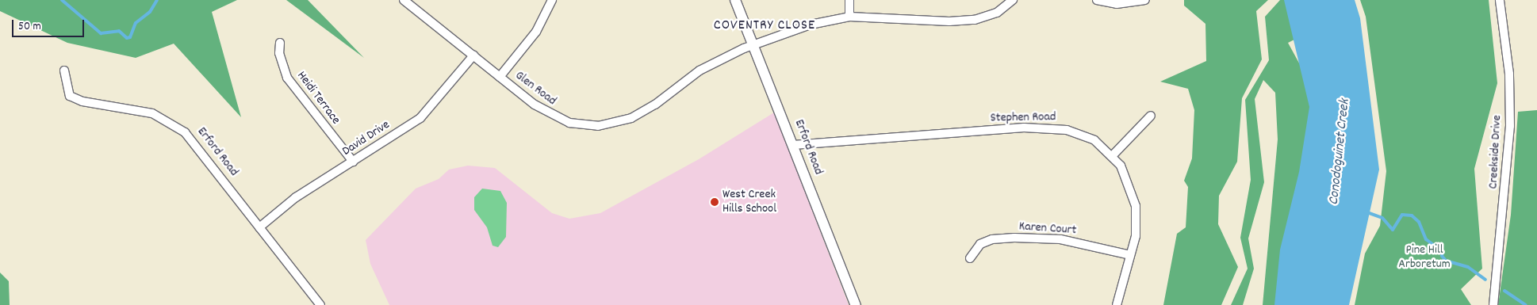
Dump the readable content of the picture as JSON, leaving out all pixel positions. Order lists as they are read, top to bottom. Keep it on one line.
{"streets":{"street":["Glen Road","Heidi Terrace","Stephen Road","David Drive","Erford Road","Creekside Drive","Karen Court"]},"crossings":[["Glen Road","David Drive"],["Glen Road","Erford Road"],["Heidi Terrace","David Drive"],["Stephen Road","Erford Road"],["Stephen Road","Karen Court"],["David Drive","Erford Road"]],"districts":["COVENTRY CLOSE"],"water":["Conodoguinet Creek"],"parks":["Pine Hill Arboretum"],"places":["West Creek Hills School"],"scale_bar":"50 m"}
